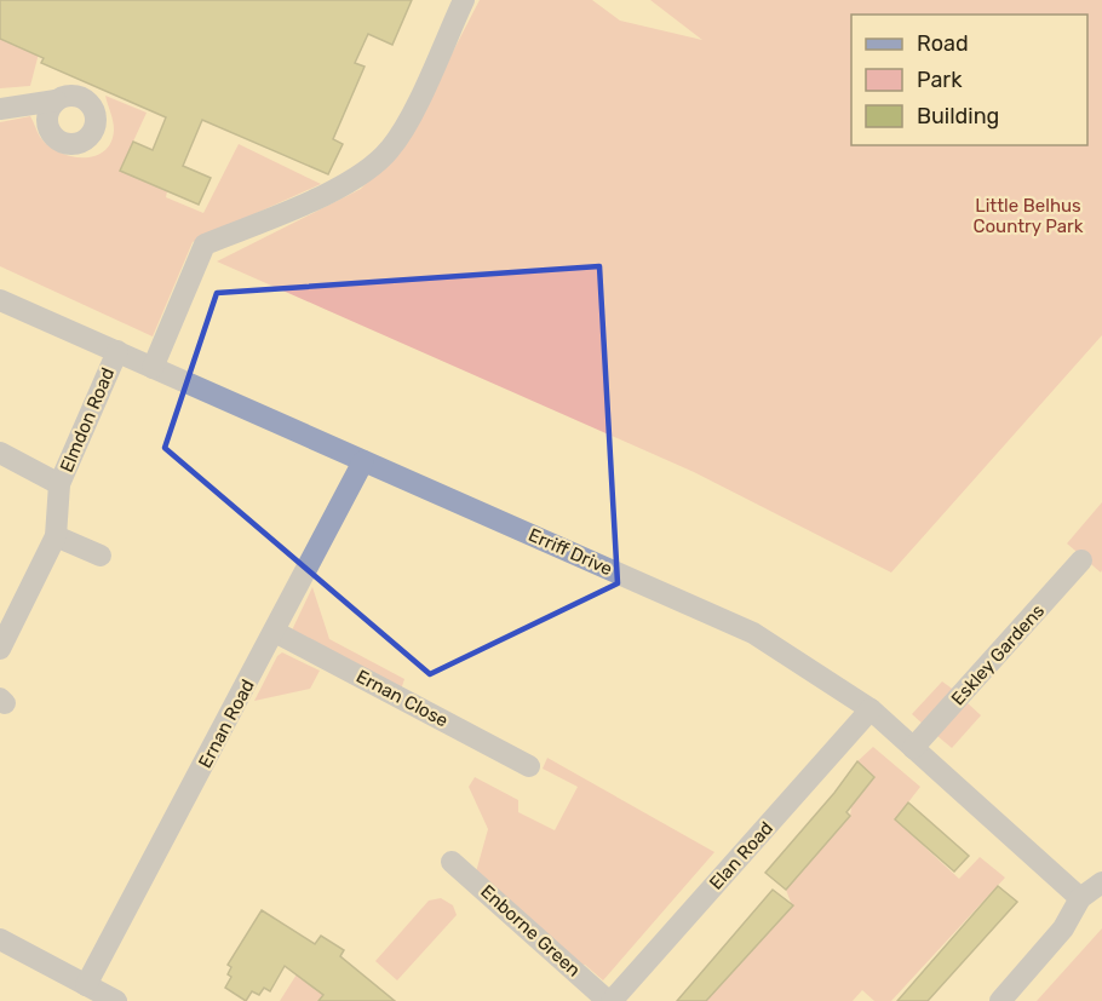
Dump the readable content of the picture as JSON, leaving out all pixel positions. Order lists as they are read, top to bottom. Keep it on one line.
{"streets":{"street":["Elmdon Road","Erriff Drive","Eskley Gardens","Ernan Close","Ernan Road","Elan Road","Enborne Green"]},"crossings":[["Elmdon Road","Erriff Drive"],["Erriff Drive","Eskley Gardens"],["Erriff Drive","Ernan Road"],["Erriff Drive","Elan Road"],["Ernan Close","Ernan Road"],["Elan Road","Enborne Green"]],"parks":["Little Belhus Country Park"],"legend":["Road","Park","Building"]}
